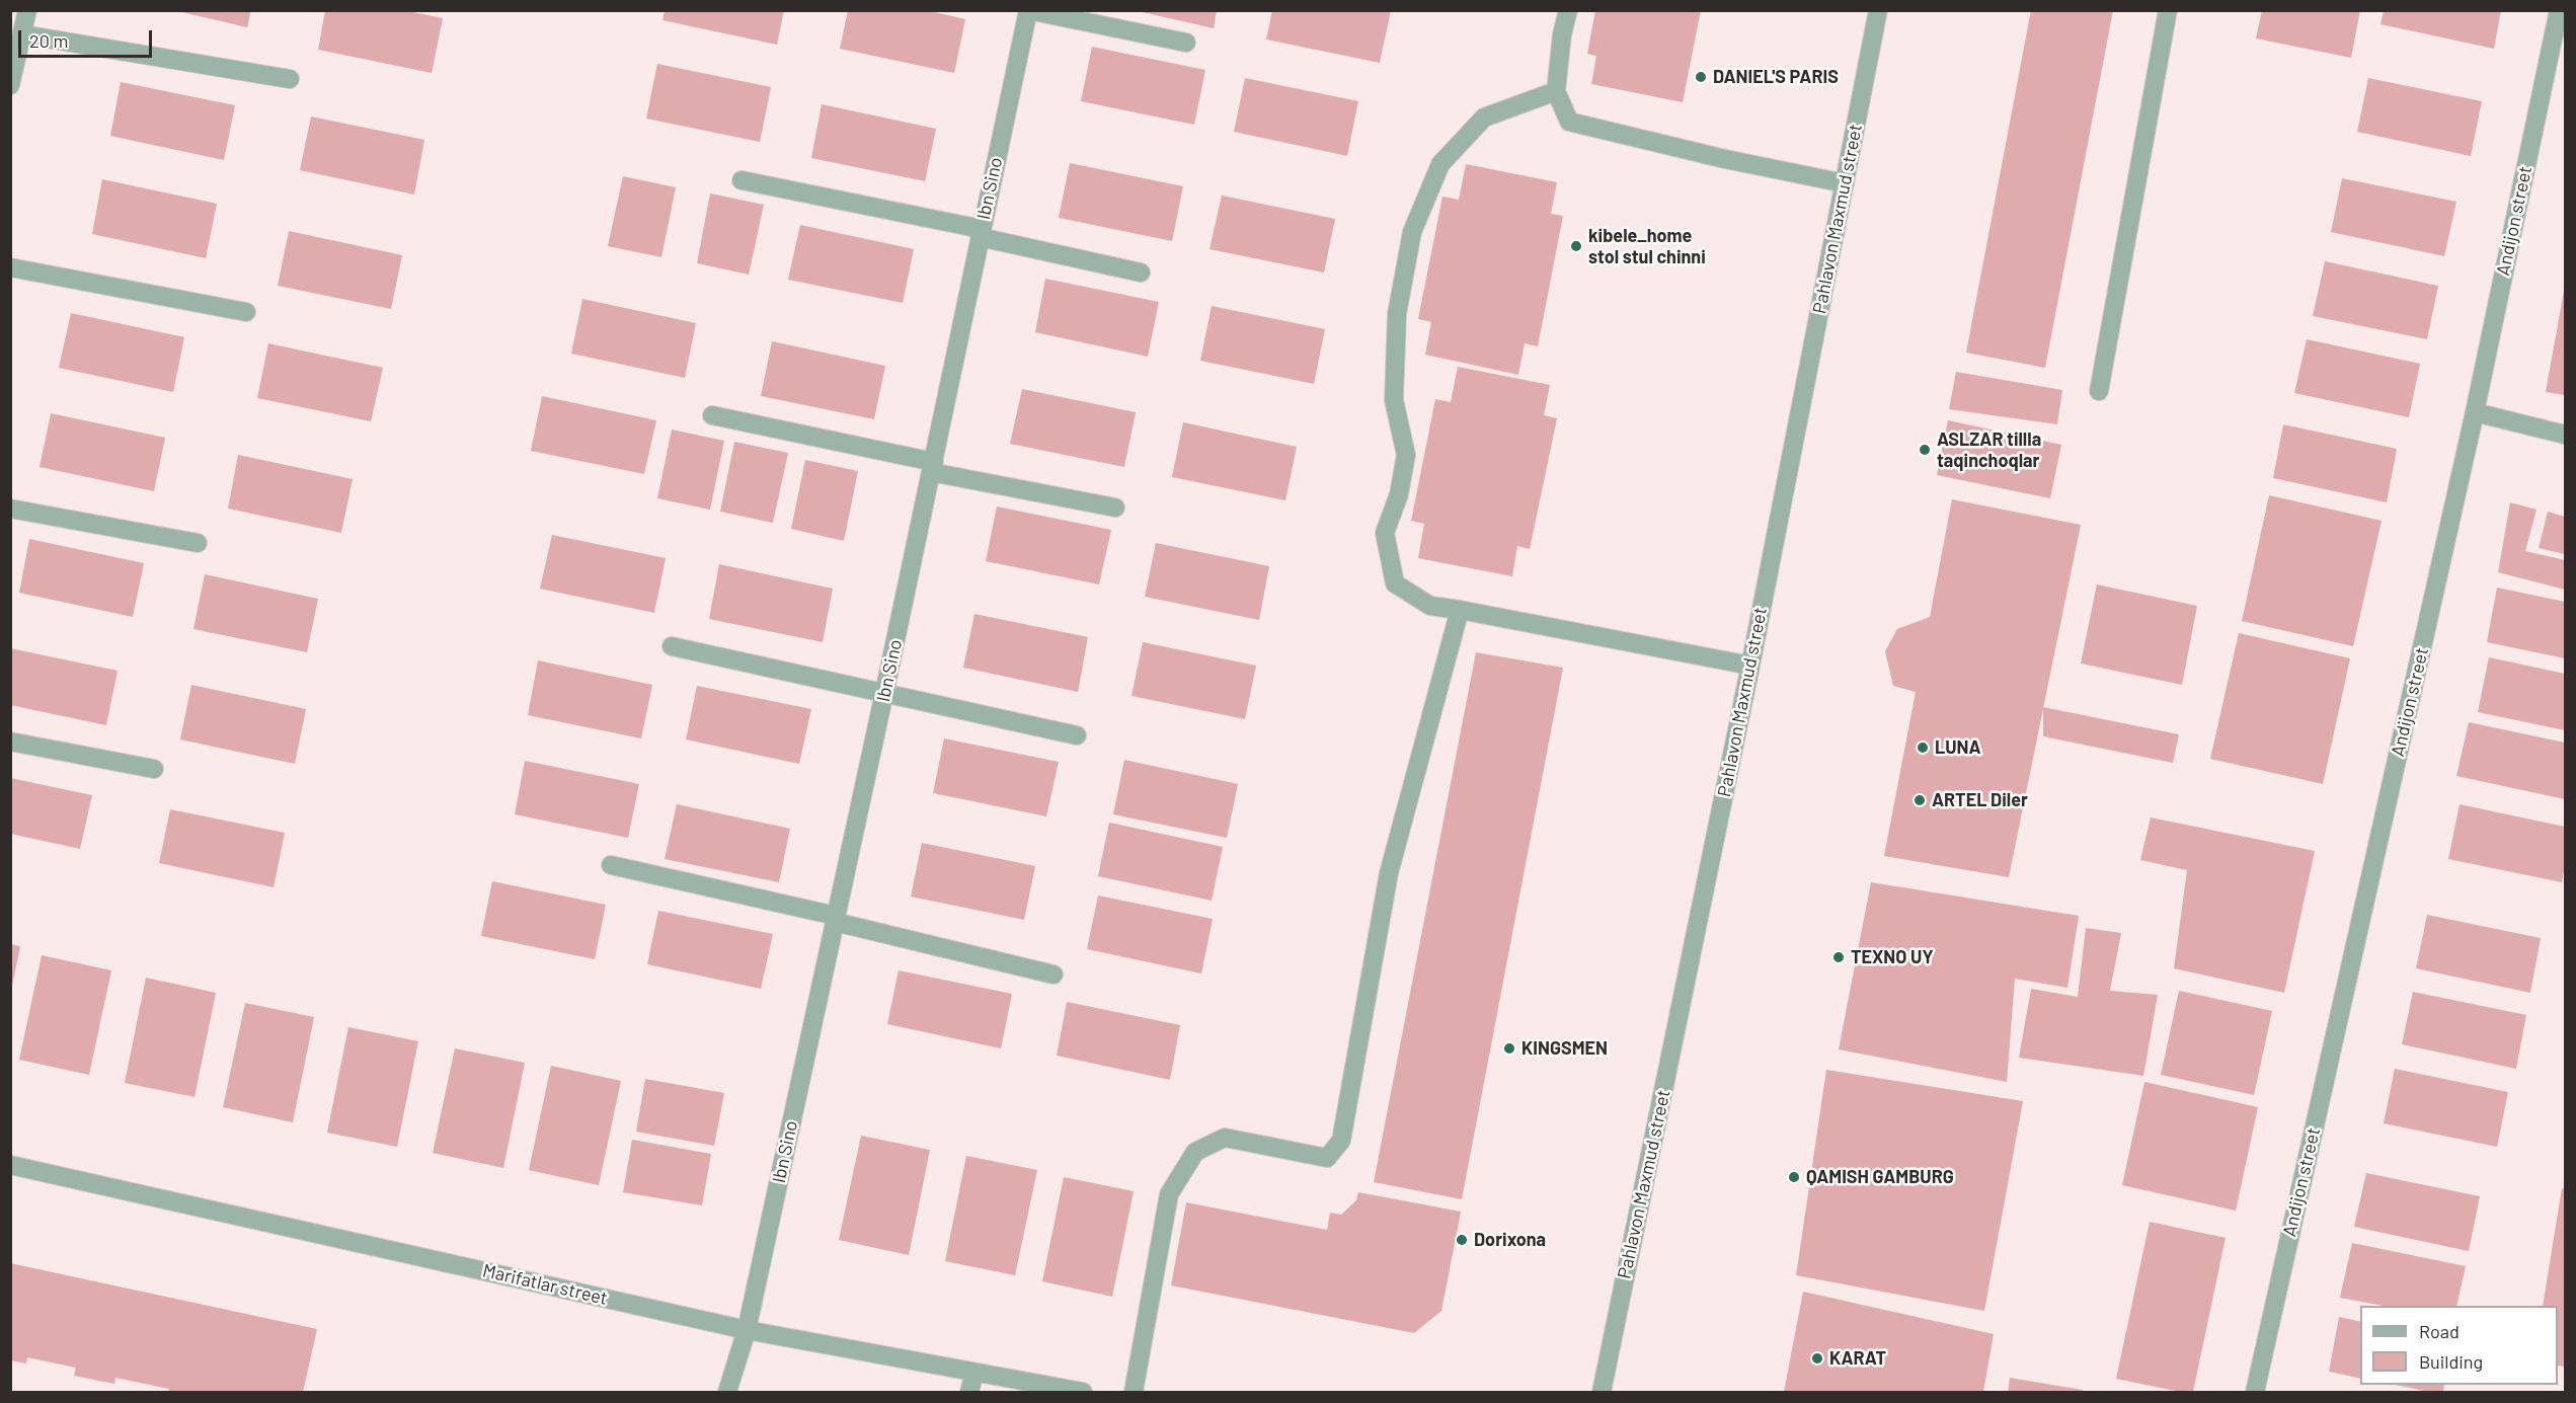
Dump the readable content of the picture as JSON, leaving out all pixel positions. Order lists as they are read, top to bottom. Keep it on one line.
{"streets":{"street":["Ibn Sino","Pahlavon Maxmud street","Andijon street","Marifatlar street"]},"crossings":[["Ibn Sino","Marifatlar street"]],"places":["DANIEL'S PARIS","kibele_home stol stul chinni","ASLZAR tillla taqinchoqlar","LUNA","ARTEL Diler","TEXNO UY","KINGSMEN","QAMISH GAMBURG","Dorixona","KARAT"],"legend":["Road","Building"],"scale_bar":"20 m"}
